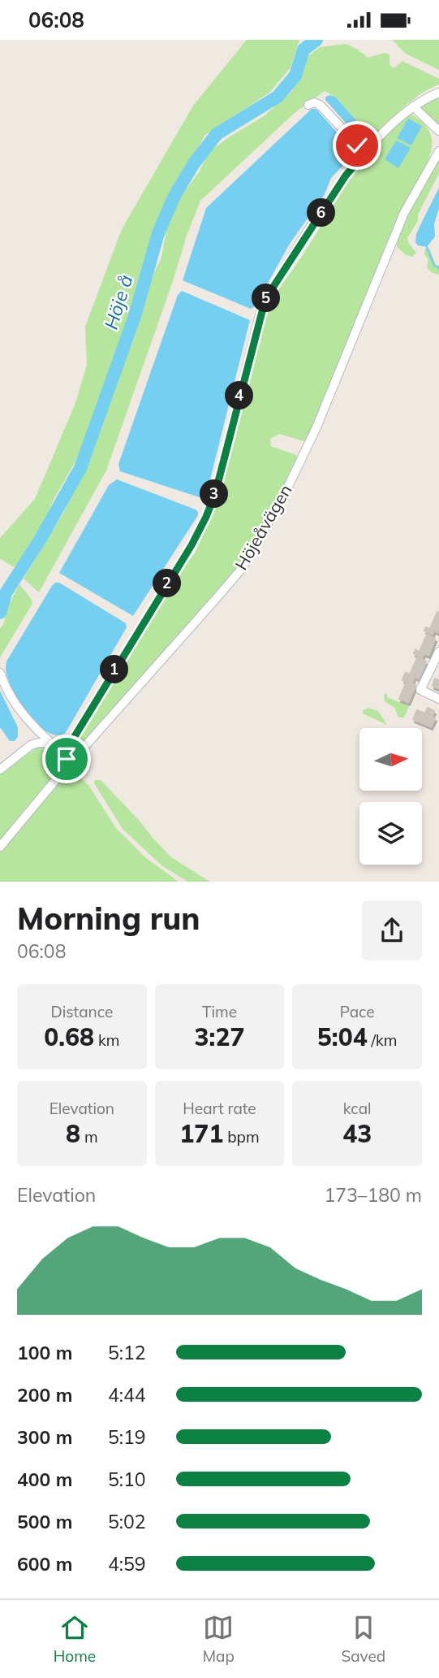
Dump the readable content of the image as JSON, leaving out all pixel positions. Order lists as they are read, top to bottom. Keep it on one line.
{"streets":{"street":["Höjeåvägen"]},"water":["Höje å"],"north":"right","page":{"status":"06:08","pins":["6","5","4","3","2","1"],"heading":["Morning run","06:08"],"stats":[["Distance","0.68 km"],["Time","3:27"],["Pace","5:04 /km"],["Elevation","8 m"],["Heart rate","171 bpm"],["kcal","43"]],"chart":["Elevation","173–180 m"],"list":[{"name":"100 m","note":"5:12"},{"name":"200 m","note":"4:44"},{"name":"300 m","note":"5:19"},{"name":"400 m","note":"5:10"},{"name":"500 m","note":"5:02"},{"name":"600 m","note":"4:59"}],"tabs":["Home","Map","Saved"]}}
